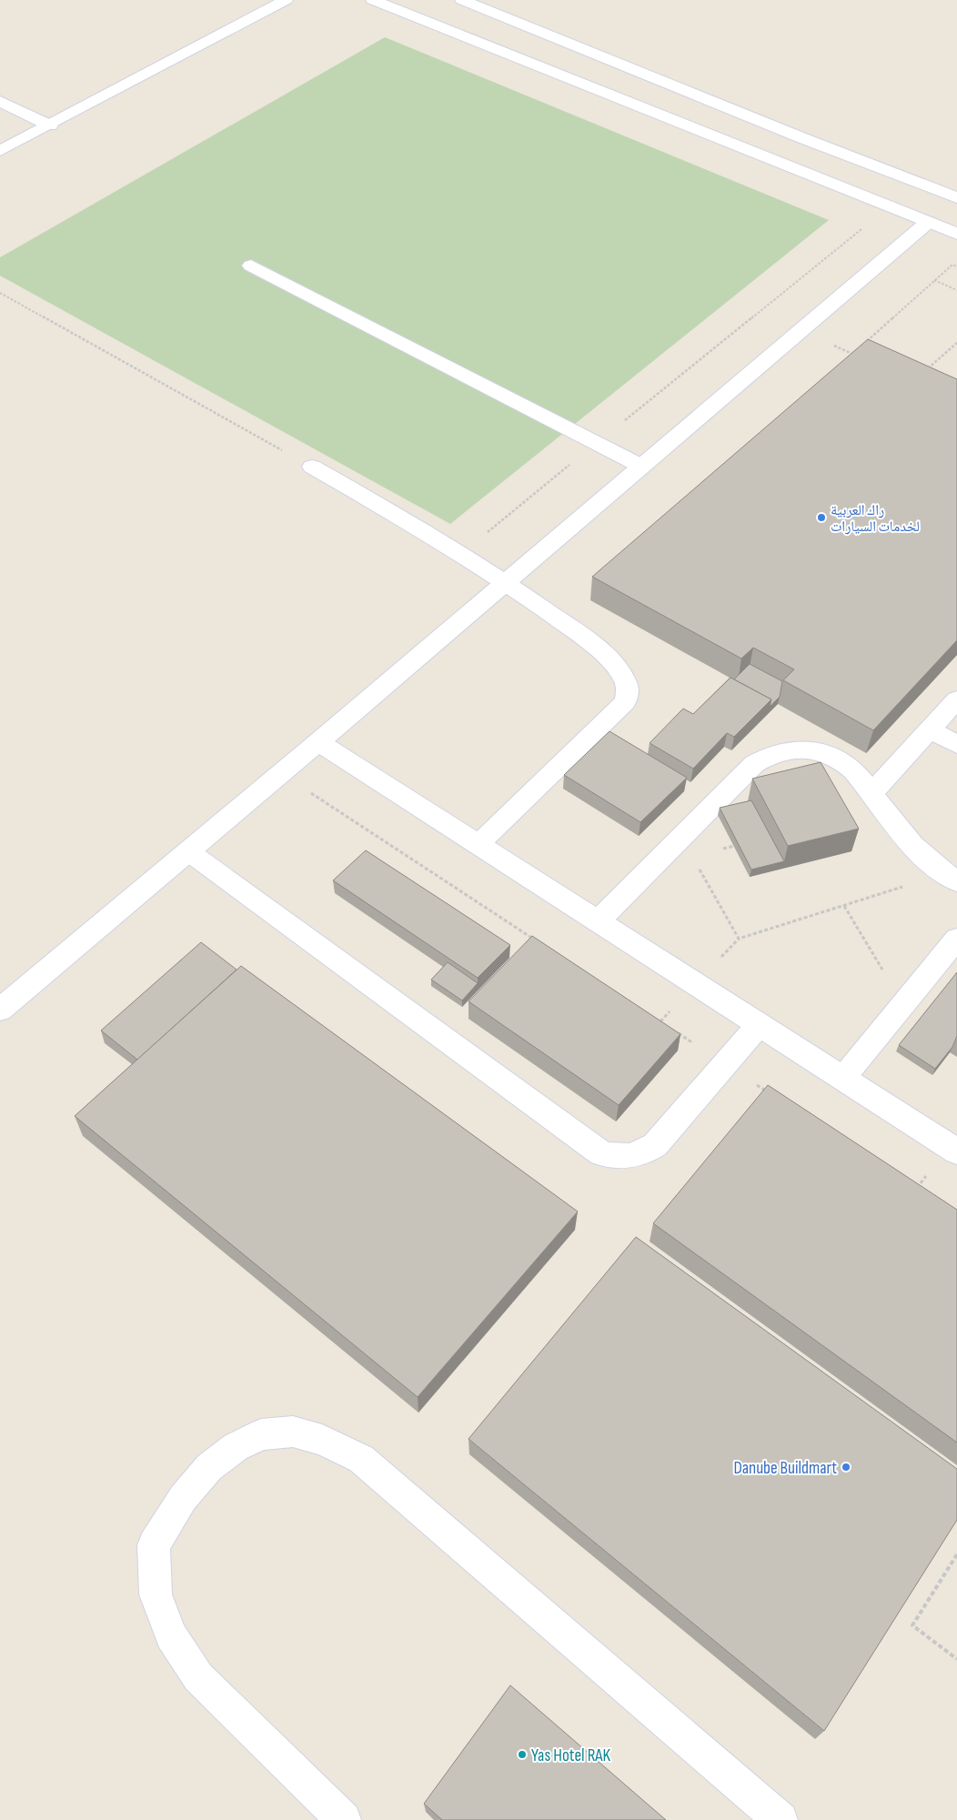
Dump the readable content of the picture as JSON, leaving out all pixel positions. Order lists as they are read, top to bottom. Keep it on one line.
{"places":["راك العربية لخدمات السيارات","Danube Buildmart","Yas Hotel RAK"]}
